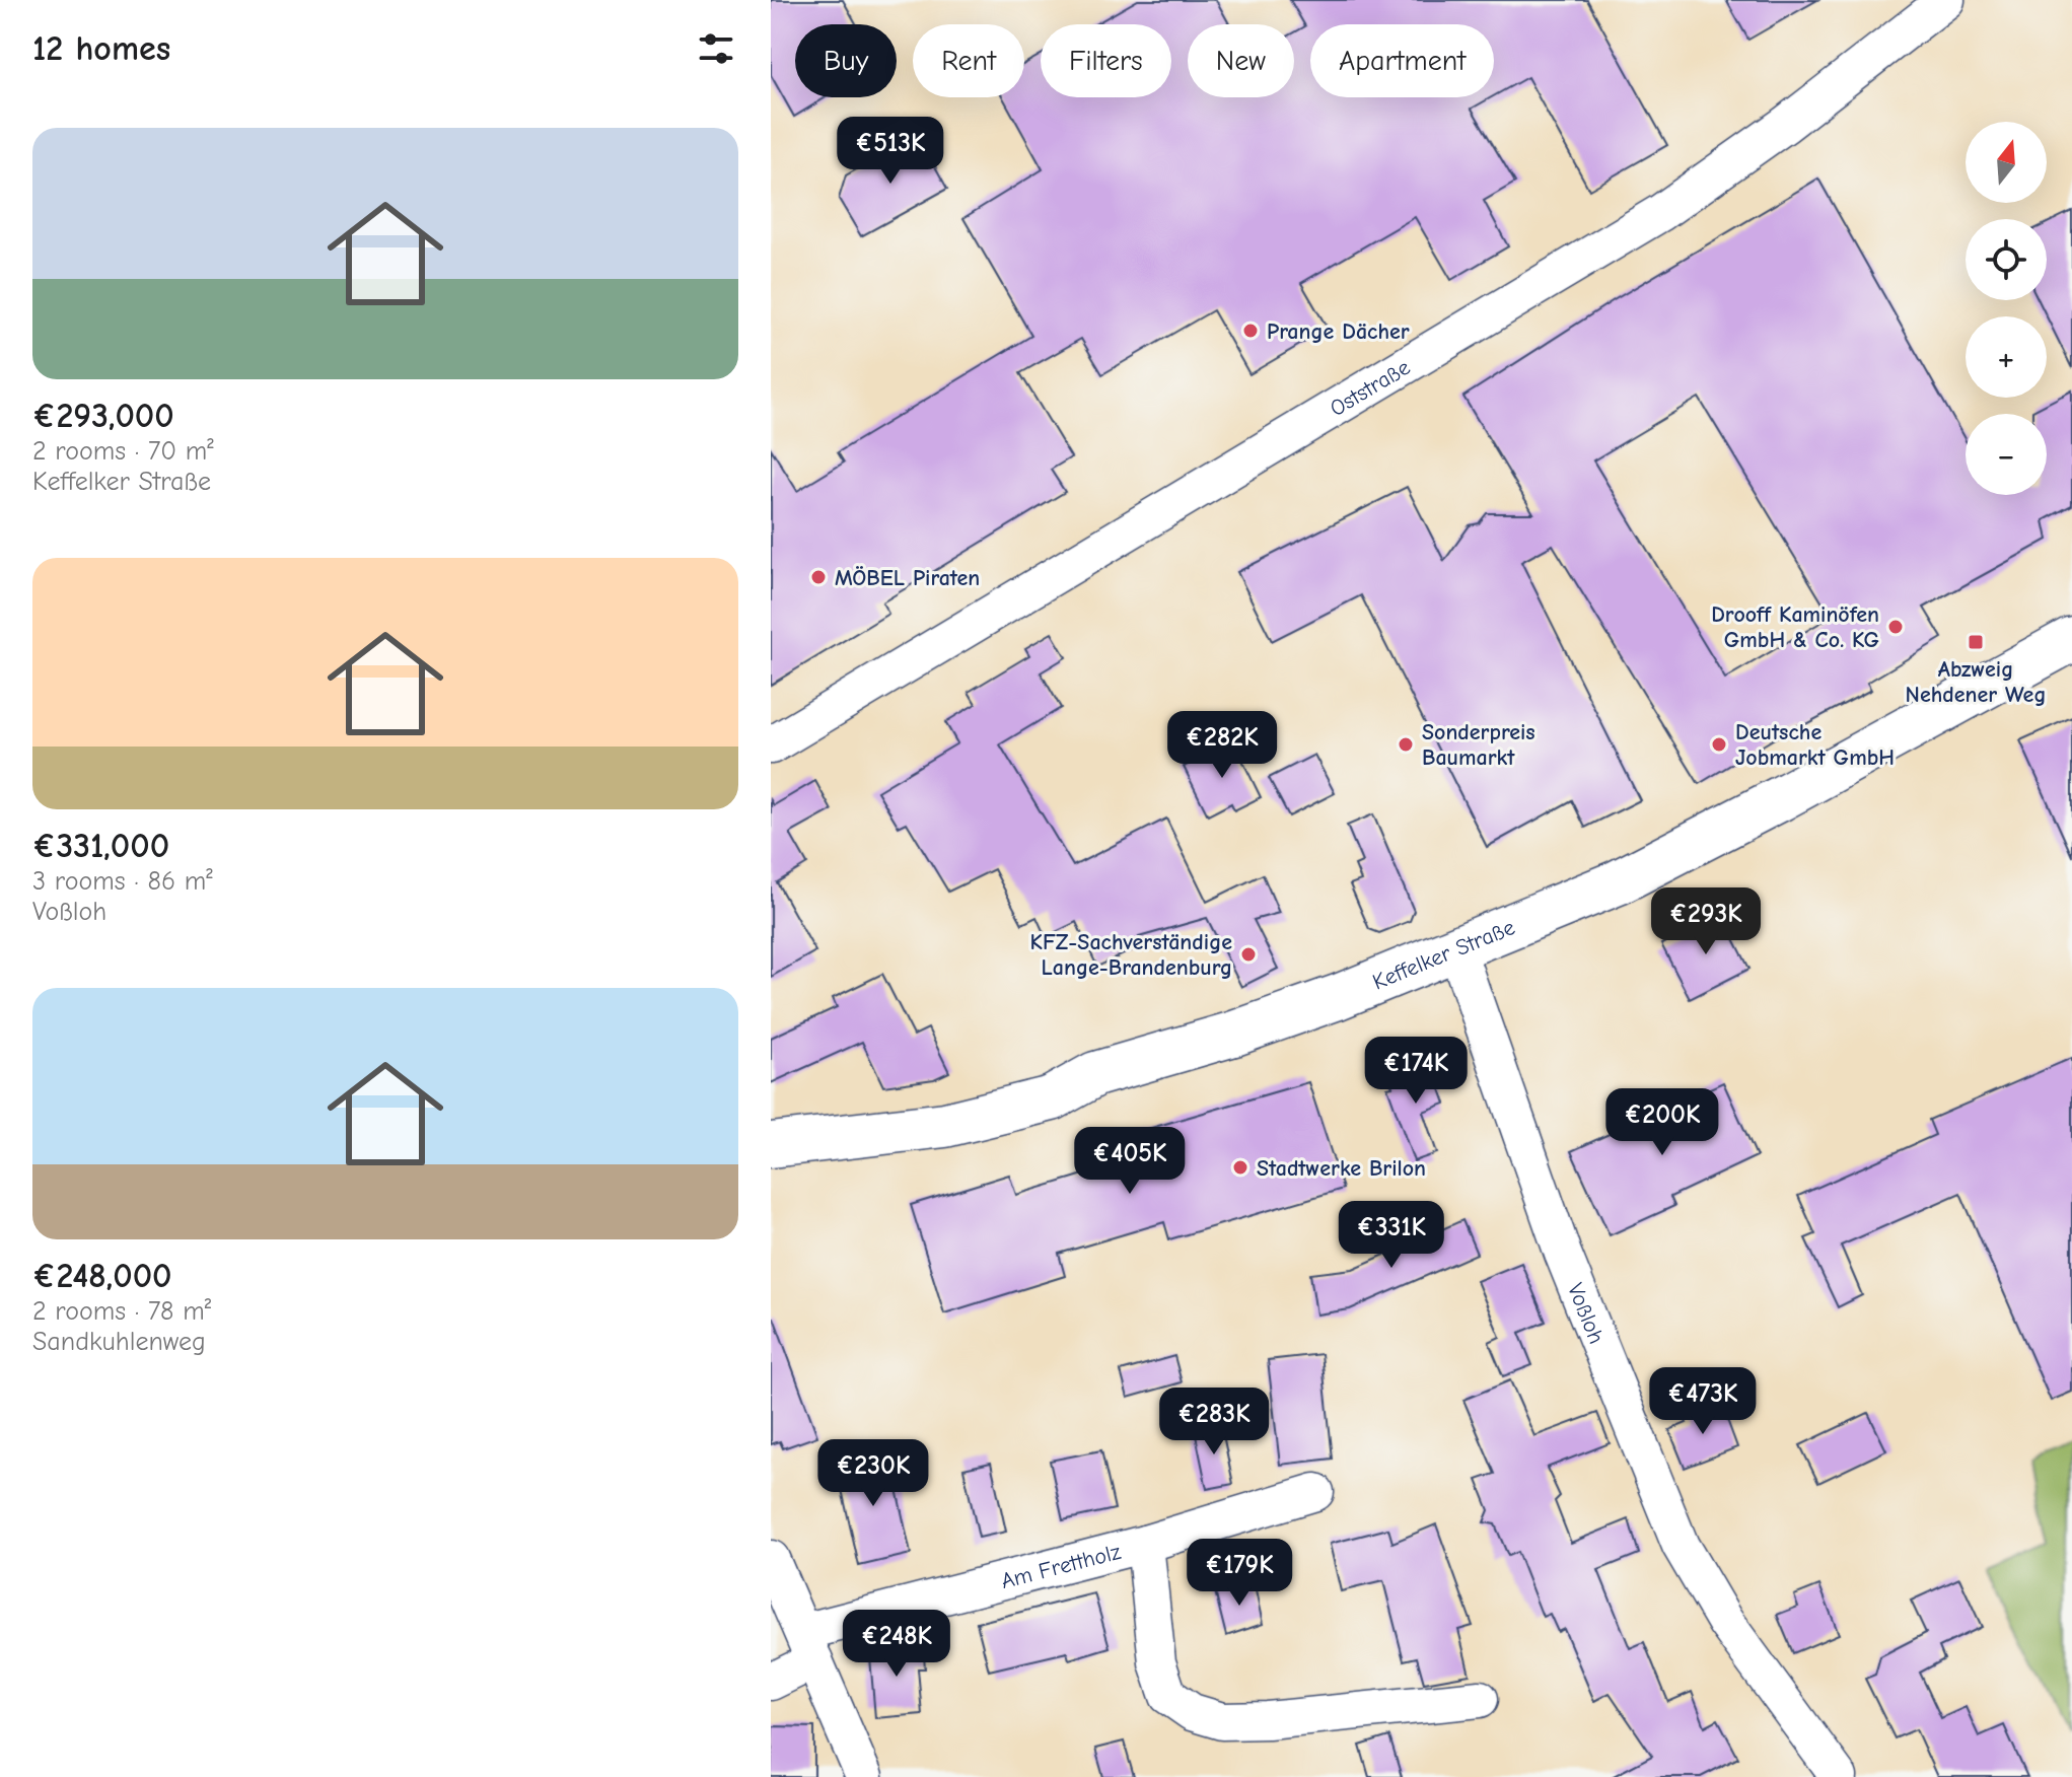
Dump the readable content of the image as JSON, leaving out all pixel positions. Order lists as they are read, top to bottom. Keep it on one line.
{"streets":{"street":["Oststraße","Keffelker Straße","Voßloh","Am Frettholz"]},"crossings":[["Keffelker Straße","Voßloh"]],"places":{"other":["Prange Dächer","MÖBEL Piraten","Drooff Kaminöfen GmbH & Co. KG","Sonderpreis Baumarkt","Deutsche Jobmarkt GmbH","KFZ-Sachverständige Lange-Brandenburg","Stadtwerke Brilon"],"transit":["Abzweig Nehdener Weg"]},"north":"top","page":{"heading":"12 homes","chip":["Buy","Rent","Filters","New","Apartment"],"list":[{"name":"€293,000","note":"2 rooms · 70 m² · Keffelker Straße"},{"name":"€331,000","note":"3 rooms · 86 m² · Voßloh"},{"name":"€248,000","note":"2 rooms · 78 m² · Sandkuhlenweg"}],"price":["€513K","€282K","€293K","€174K","€200K","€405K","€331K","€473K","€283K","€230K","€179K","€248K"],"map_buttons":["+","−"]}}
